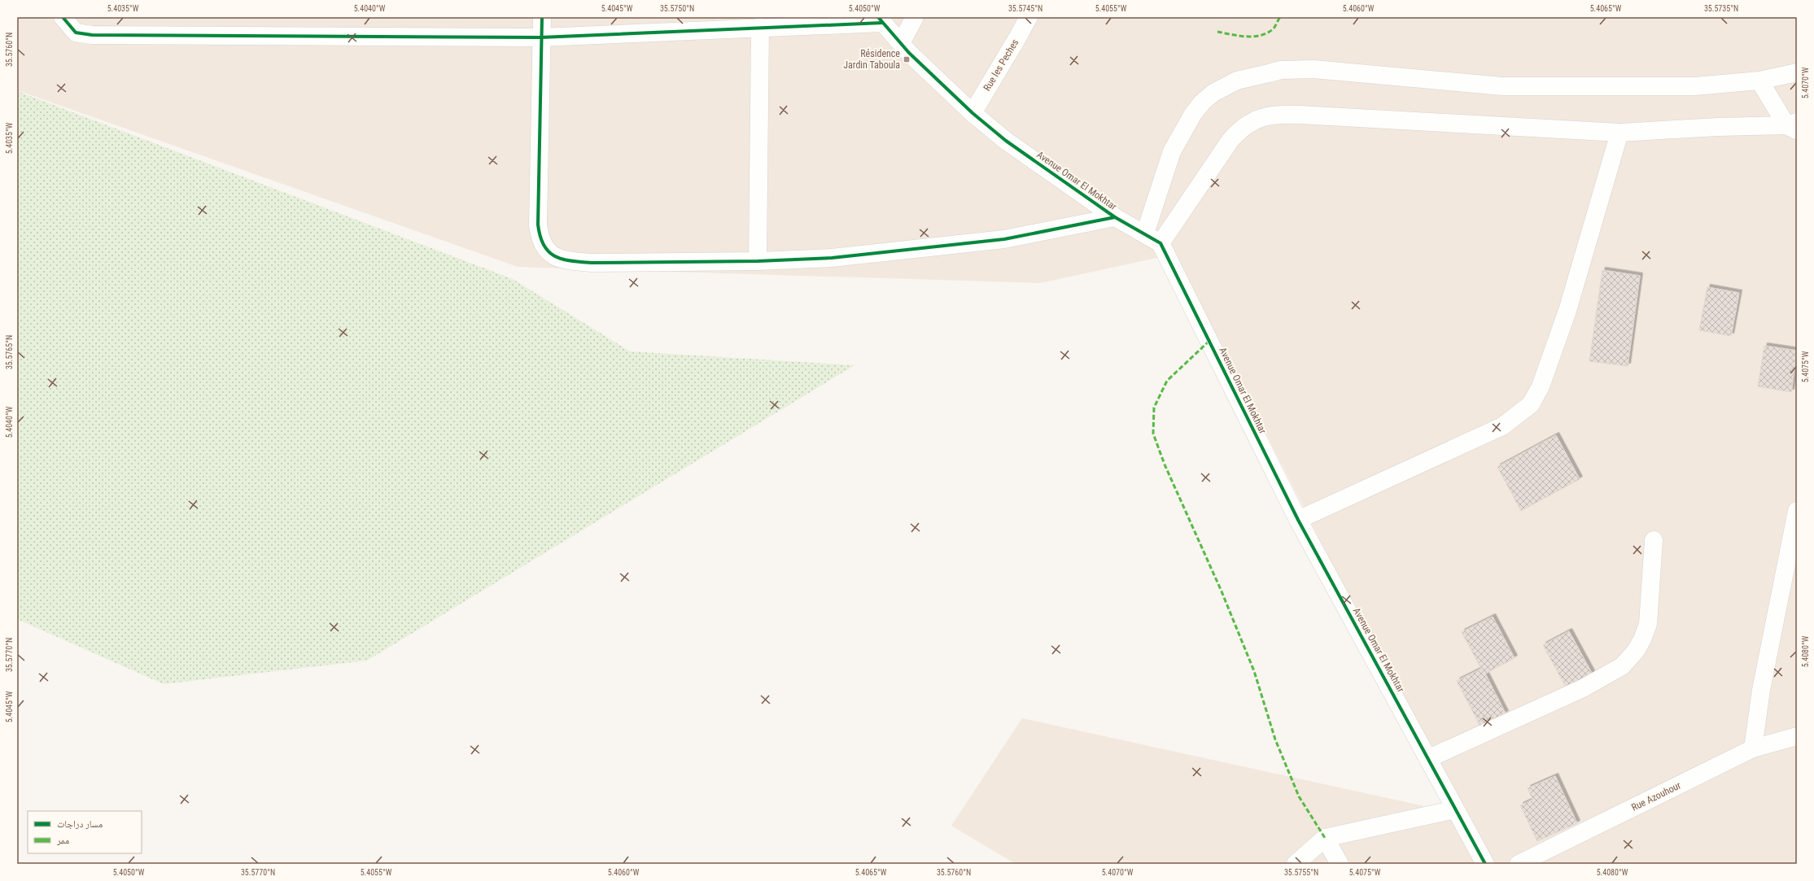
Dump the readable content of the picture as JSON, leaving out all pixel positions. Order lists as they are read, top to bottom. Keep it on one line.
{"streets":{"street":["Rue les Peches","Avenue Omar El Mokhtar","Rue Azouhour"]},"crossings":[["Rue les Peches","Avenue Omar El Mokhtar"]],"places":{"transit":["Résidence Jardin Taboula"]},"legend":["مسار دراجات","ممر"],"coordinates":["5.4035°W","5.4040°W","5.4045°W","35.5750°N","5.4050°W","35.5745°N","5.4055°W","5.4060°W","5.4065°W","35.5735°N","35.5760°N","5.4070°W","35.5765°N","5.4075°W","5.4080°W","35.5770°N","35.5755°N"]}
